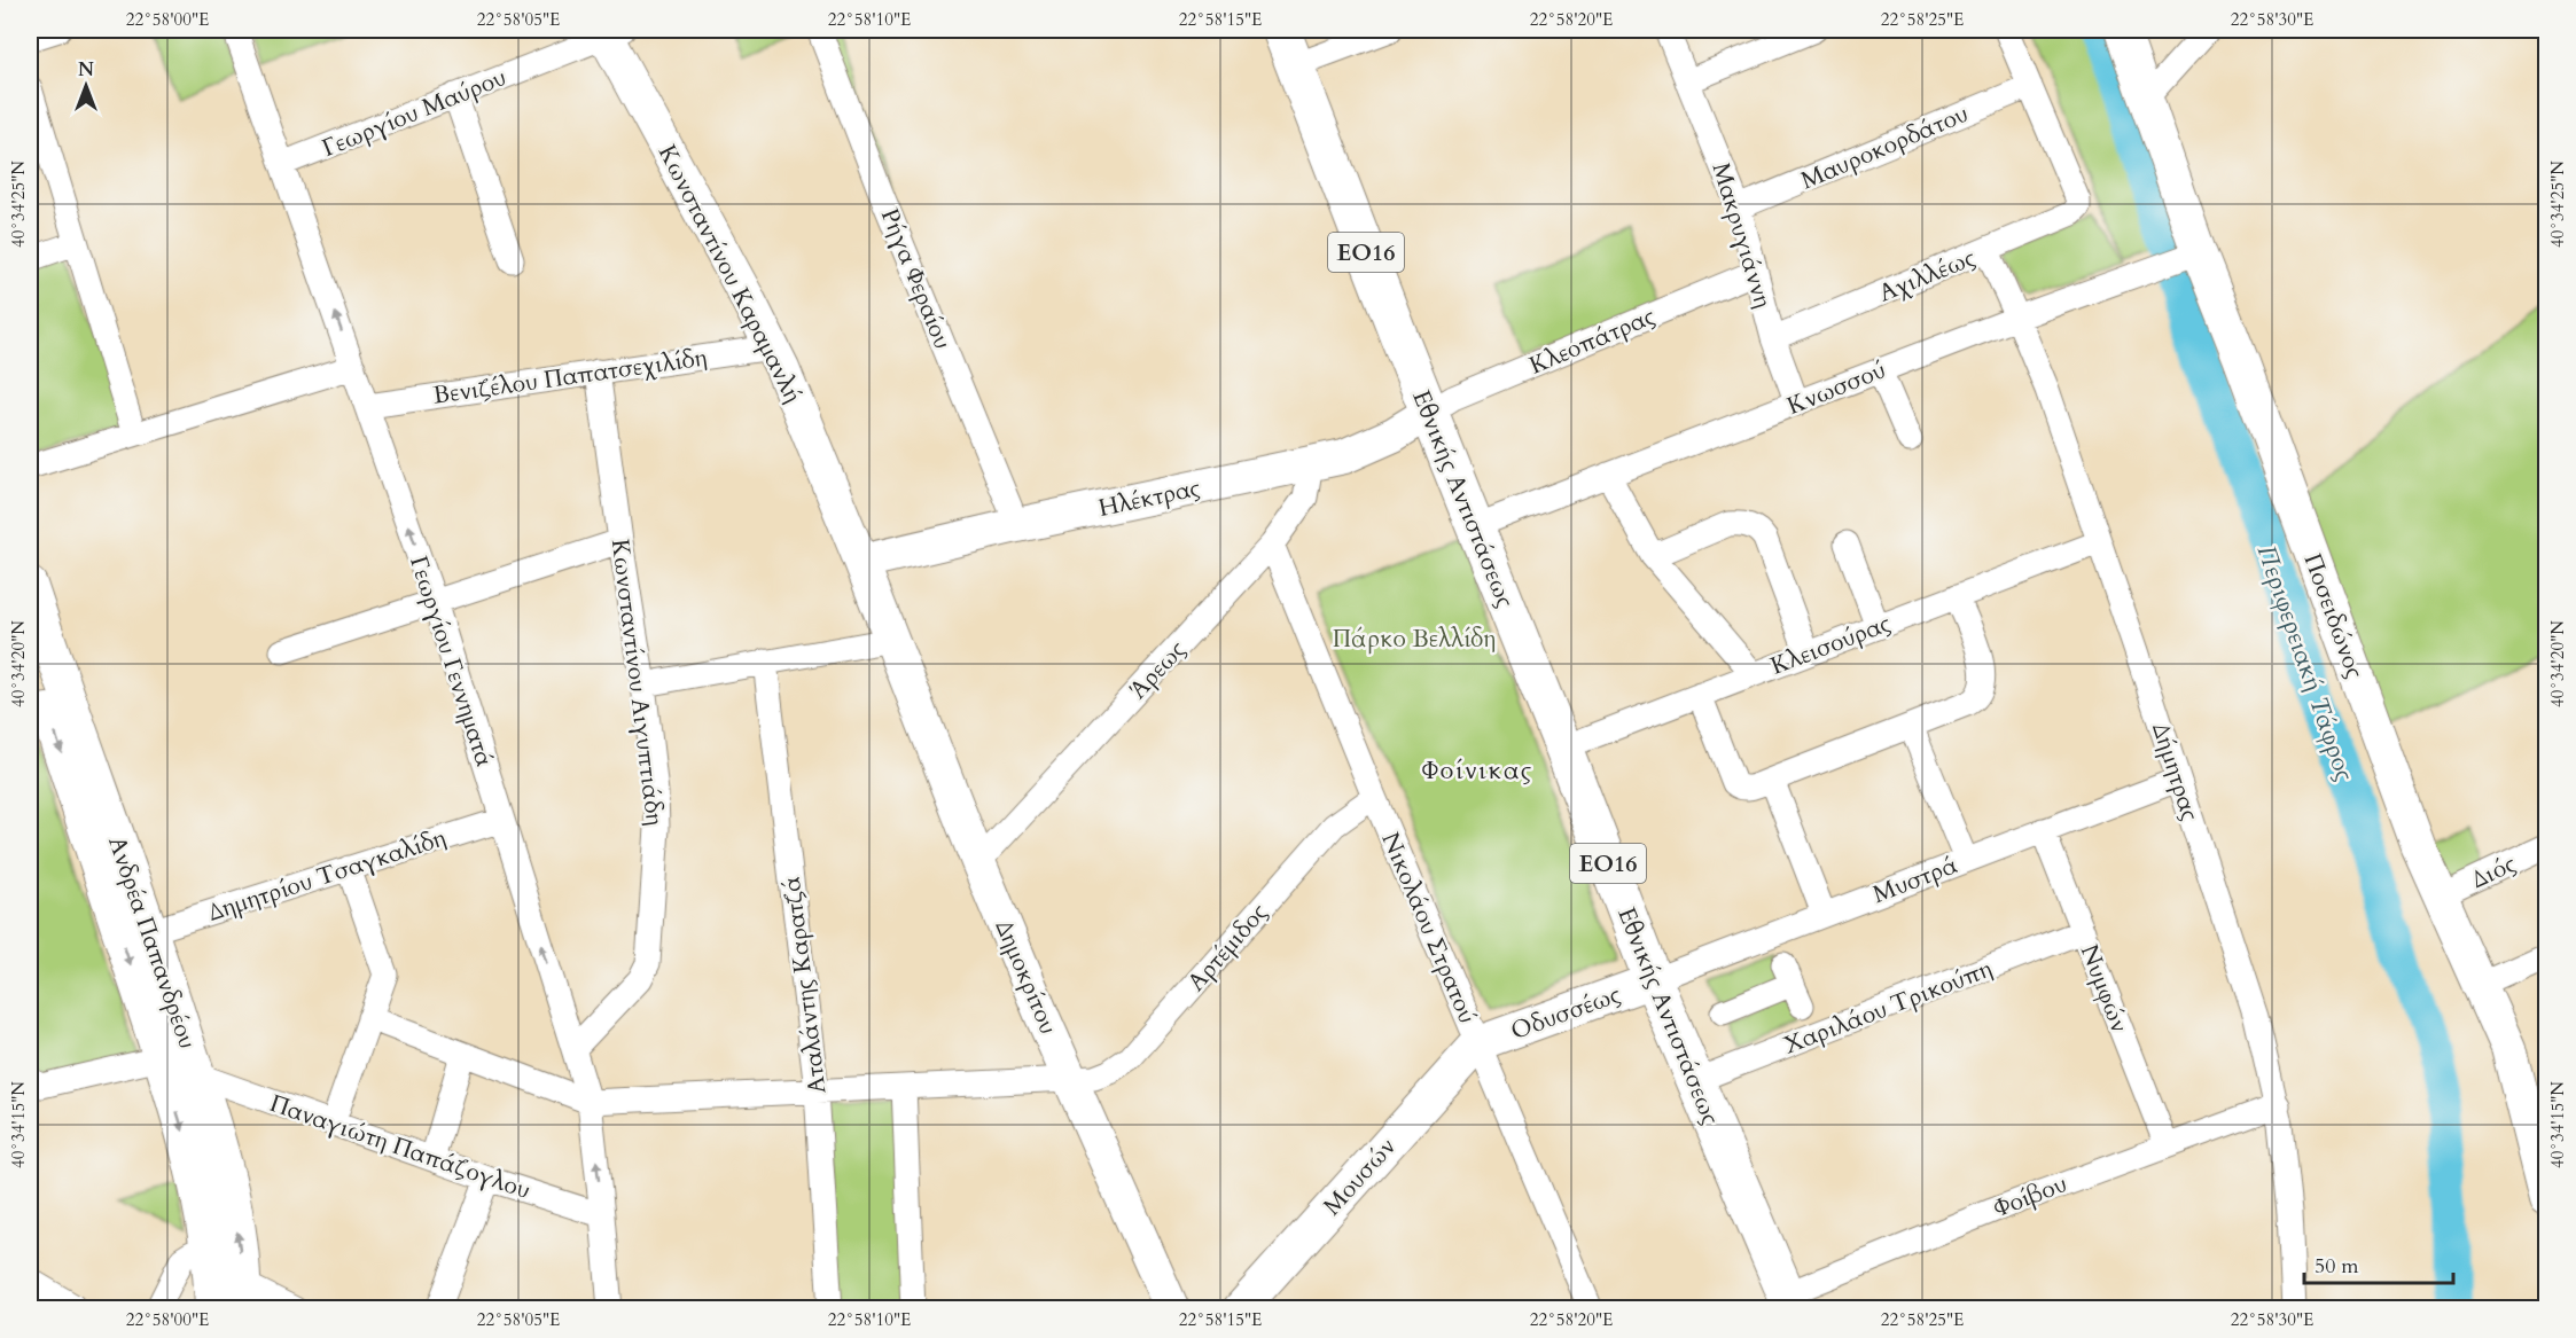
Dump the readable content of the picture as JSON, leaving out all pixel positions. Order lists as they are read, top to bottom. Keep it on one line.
{"streets":{"main road":["ΕΟ16","Κωνσταντίνου Καραμανλή","Ηλέκτρας","Εθνικής Αντιστάσεως","Ποσειδώνος","Ανδρέα Παπανδρέου","Δημοκρίτου","Οδυσσέως","Μουσών"],"street":["Γεωργίου Μαύρου","Μαυροκορδάτου","Μακρυγιάννη","Αχιλλέως","Ρήγα Φεραίου","Κλεοπάτρας","Βενιζέλου Παπατσεχιλίδη","Κνωσσού","Κλεισούρας","Γεωργίου Γεννηματά","Άρεως","Κωνσταντίνου Αιγυπτιάδη","Δήμητρας","Διός","Δημητρίου Τσαγκαλίδη","Μυστρά","Νικολάου Στρατού","Αρτέμιδος","Αταλάντης Καρατζά","Νυμφών","Χαριλάου Τρικούπη","Παναγιώτη Παπάζογλου","Φοίβου"]},"crossings":[["Γεωργίου Μαύρου","Κωνσταντίνου Καραμανλή"],["Γεωργίου Μαύρου","Γεωργίου Γεννηματά"],["Μαυροκορδάτου","Μακρυγιάννη"],["Μαυροκορδάτου","Αχιλλέως"],["Μακρυγιάννη","Αχιλλέως"],["Μακρυγιάννη","Κλεοπάτρας"],["Μακρυγιάννη","Κνωσσού"],["Κωνσταντίνου Καραμανλή","Βενιζέλου Παπατσεχιλίδη"],["Κωνσταντίνου Καραμανλή","Ηλέκτρας"],["Κωνσταντίνου Καραμανλή","Δημοκρίτου"],["Αχιλλέως","Δήμητρας"],["Ρήγα Φεραίου","Ηλέκτρας"],["Κλεοπάτρας","Ηλέκτρας"],["Κλεοπάτρας","Εθνικής Αντιστάσεως"],["Βενιζέλου Παπατσεχιλίδη","Γεωργίου Γεννηματά"],["Βενιζέλου Παπατσεχιλίδη","Κωνσταντίνου Αιγυπτιάδη"],["Κνωσσού","Εθνικής Αντιστάσεως"],["Κνωσσού","Ποσειδώνος"],["Κνωσσού","Δήμητρας"],["Ηλέκτρας","Εθνικής Αντιστάσεως"],["Ηλέκτρας","Άρεως"],["Εθνικής Αντιστάσεως","Κλεισούρας"],["Εθνικής Αντιστάσεως","Μυστρά"],["Εθνικής Αντιστάσεως","Χαριλάου Τρικούπη"],["Εθνικής Αντιστάσεως","Οδυσσέως"],["Εθνικής Αντιστάσεως","Φοίβου"],["Ποσειδώνος","Διός"],["Κλεισούρας","Δήμητρας"],["Γεωργίου Γεννηματά","Κωνσταντίνου Αιγυπτιάδη"],["Γεωργίου Γεννηματά","Δημητρίου Τσαγκαλίδη"],["Γεωργίου Γεννηματά","Αρτέμιδος"],["Γεωργίου Γεννηματά","Παναγιώτη Παπάζογλου"],["Άρεως","Νικολάου Στρατού"],["Άρεως","Δημοκρίτου"],["Δήμητρας","Μυστρά"],["Δήμητρας","Φοίβου"],["Δημητρίου Τσαγκαλίδη","Ανδρέα Παπανδρέου"],["Μυστρά","Νυμφών"],["Μυστρά","Οδυσσέως"],["Νικολάου Στρατού","Αρτέμιδος"],["Νικολάου Στρατού","Οδυσσέως"],["Νικολάου Στρατού","Μουσών"],["Ανδρέα Παπανδρέου","Παναγιώτη Παπάζογλου"],["Αρτέμιδος","Δημοκρίτου"],["Αρτέμιδος","Αταλάντης Καρατζά"],["Νυμφών","Χαριλάου Τρικούπη"],["Νυμφών","Φοίβου"],["Οδυσσέως","Μουσών"]],"districts":["Φοίνικας"],"water":["Περιφερειακή Τάφρος"],"parks":["Πάρκο Βελλίδη"],"scale_bar":"50 m","north":"top","coordinates":["22°58'00\"E","22°58'05\"E","22°58'10\"E","22°58'15\"E","22°58'20\"E","22°58'25\"E","22°58'30\"E","40°34'25\"N","40°34'20\"N","40°34'15\"N"]}
